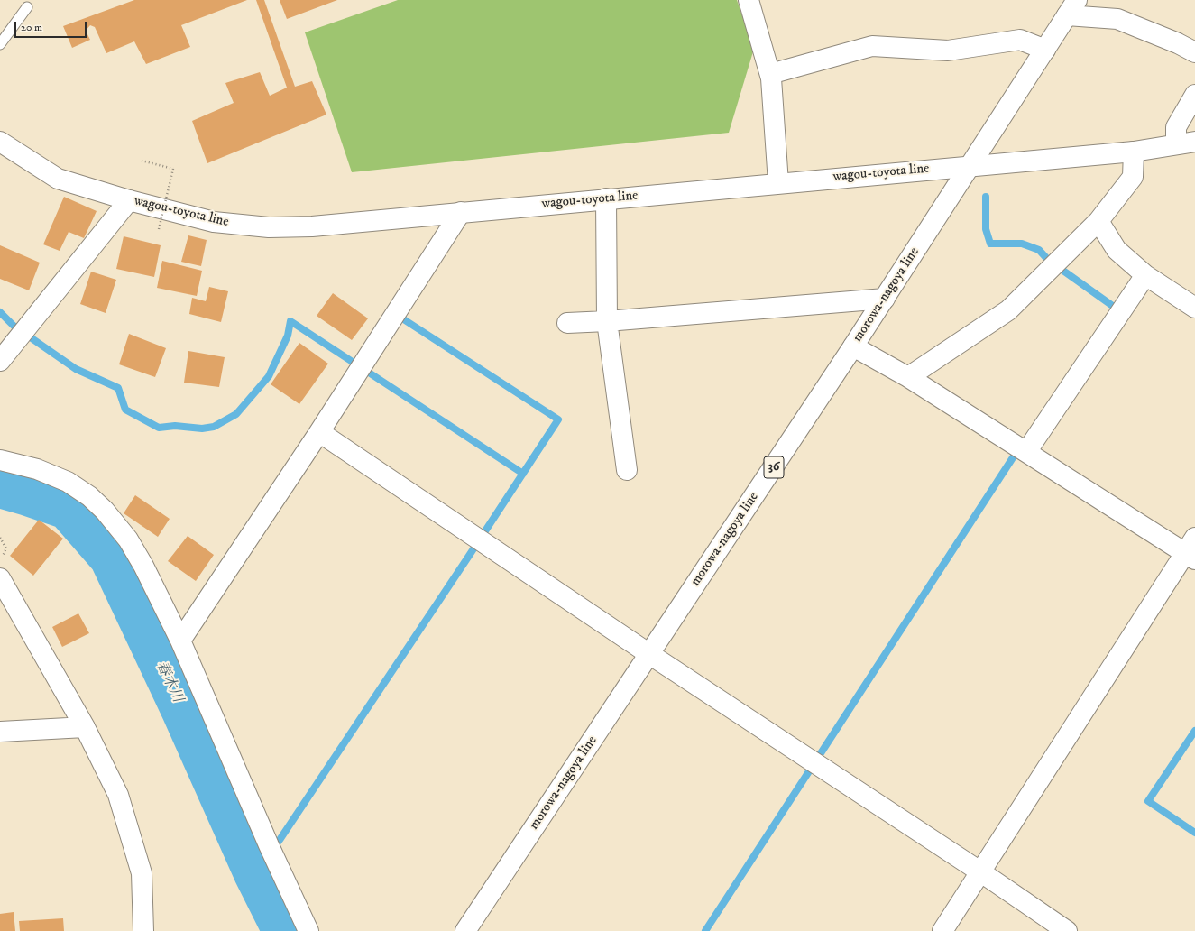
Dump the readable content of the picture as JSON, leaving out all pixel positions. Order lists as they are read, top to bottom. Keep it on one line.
{"streets":{"street":["wagou-toyota line","morowa-nagoya line","36"]},"crossings":[["wagou-toyota line","morowa-nagoya line"]],"water":["春木川"],"scale_bar":"20 m"}
